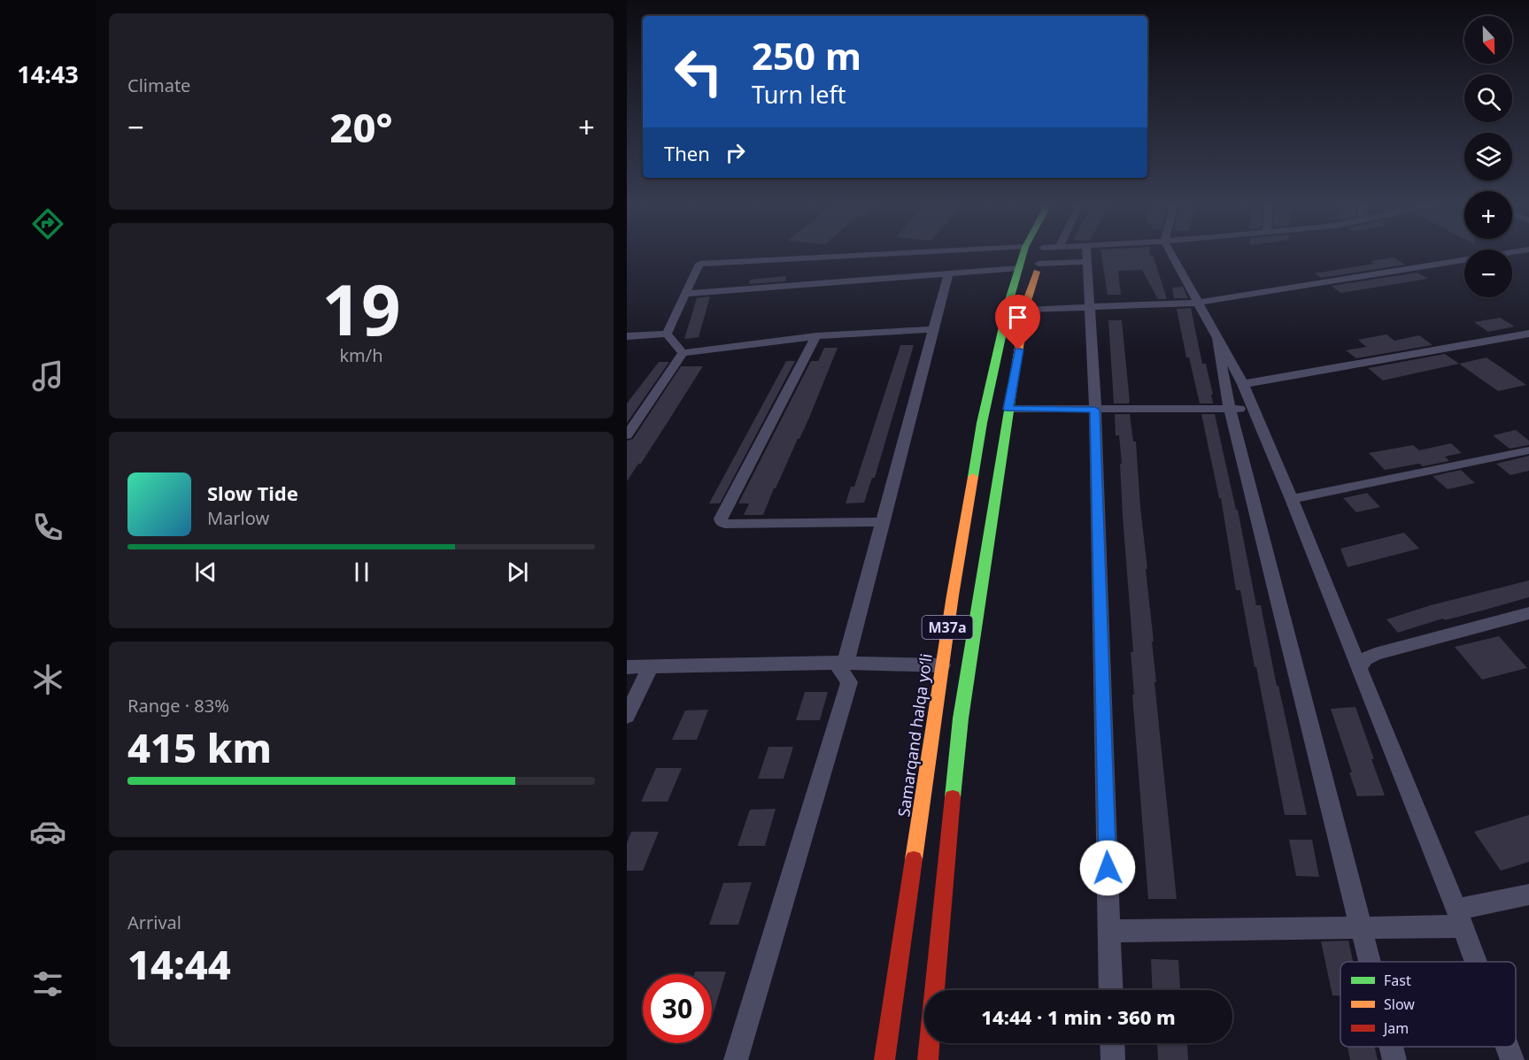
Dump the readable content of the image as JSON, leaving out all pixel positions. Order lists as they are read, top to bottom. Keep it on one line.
{"streets":{"highway":["M37a","Samarqand halqa yoʻli"]},"legend":["Fast","Slow","Jam"],"north":"bottom","page":{"tabs":"14:43","tile":["Climate",["19","km/h"],["Range · 83%","415 km"],["Arrival","14:44"]],"map_buttons":["+","−"],"turn":["250 m","Turn left"],"heat":["−","20°","+"],"then":"Then","song":["Slow Tide","Marlow"],"limit":"30","trip":"14:44 · 1 min · 360 m"}}
